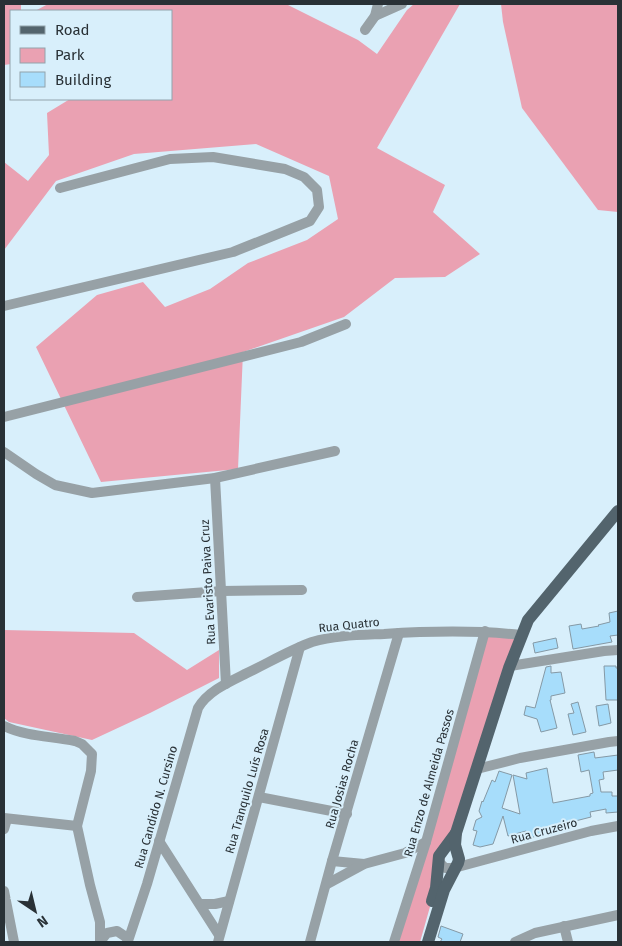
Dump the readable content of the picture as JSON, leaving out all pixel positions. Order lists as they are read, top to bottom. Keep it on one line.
{"streets":{"street":["Rua Evaristo Paiva Cruz","Rua Quatro","Rua Enzo de Almeida Passos","Rua Josias Rocha","Rua Tranquilo Luís Rosa","Rua Candido N. Cursino","Rua Cruzeiro"]},"crossings":[["Rua Evaristo Paiva Cruz","Rua Quatro"],["Rua Quatro","Rua Enzo de Almeida Passos"],["Rua Quatro","Rua Josias Rocha"],["Rua Quatro","Rua Tranquilo Luís Rosa"],["Rua Quatro","Rua Candido N. Cursino"]],"legend":["Road","Park","Building"],"north":"bottom right"}
